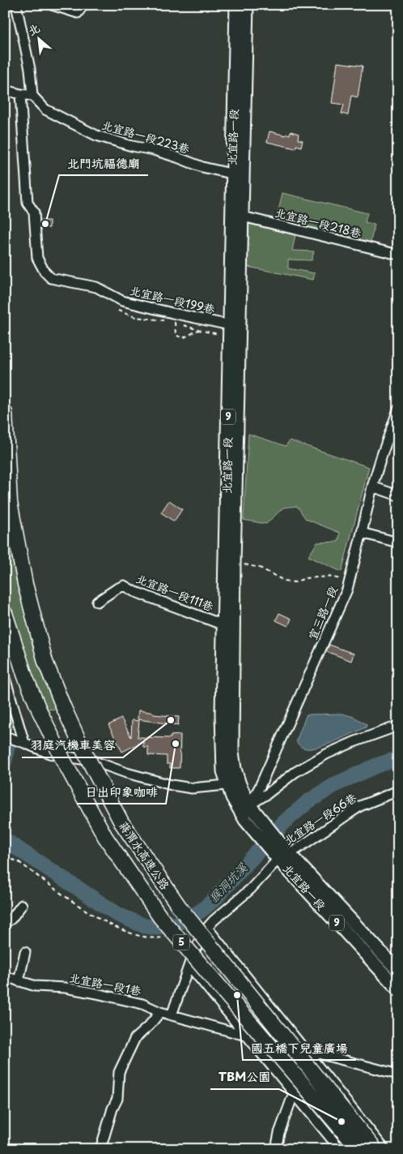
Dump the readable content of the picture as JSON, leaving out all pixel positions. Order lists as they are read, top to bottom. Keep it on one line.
{"streets":{"highway":["蔣渭水高速公路","5"],"main road":["北宜路一段","9"],"street":["北宜路一段223巷","北宜路一段218巷","北宜路一段199巷","北宜路一段111巷","宜三路一段","北宜路一段66巷","北宜路一段1巷"]},"crossings":[["北宜路一段223巷","北宜路一段"],["北宜路一段","北宜路一段218巷"],["北宜路一段","北宜路一段199巷"],["北宜路一段","北宜路一段111巷"],["北宜路一段","宜三路一段"],["北宜路一段","北宜路一段66巷"],["北宜路一段66巷","北宜路一段1巷"]],"water":["猴洞坑溪"],"places":["北門坑福德廟","羽庭汽機車美容","日出印象咖啡","國五橋下兒童廣場","TBM公園"],"north":"top left"}
